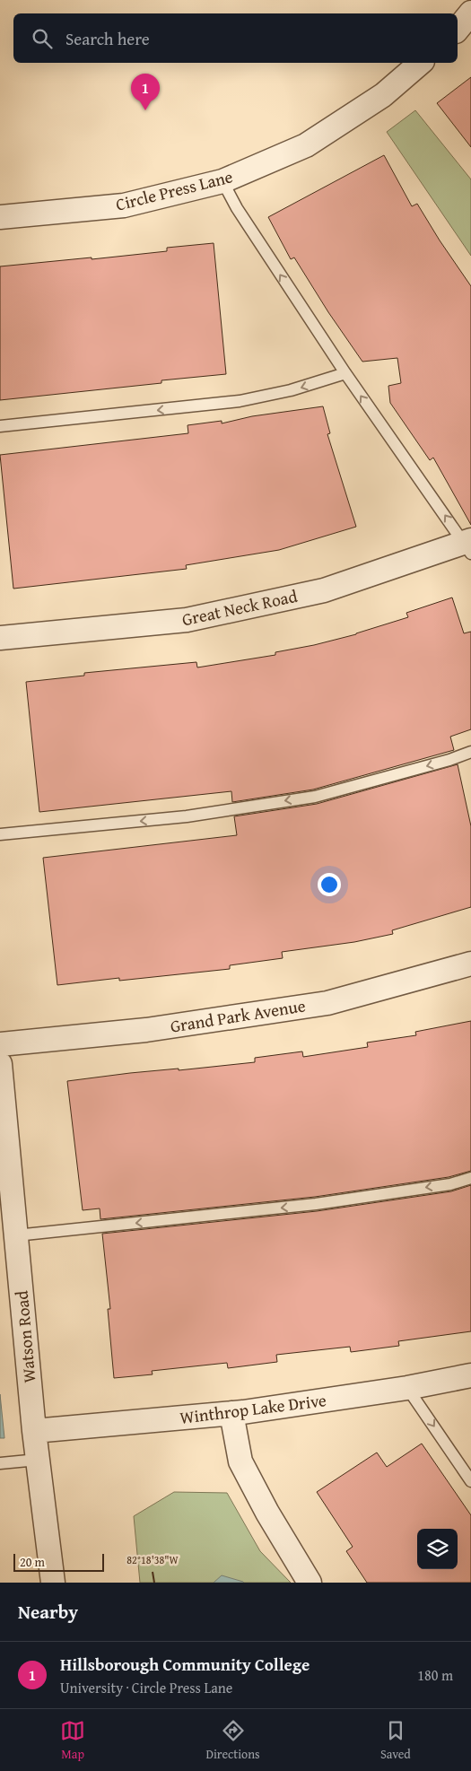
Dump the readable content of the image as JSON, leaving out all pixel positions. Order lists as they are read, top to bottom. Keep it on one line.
{"streets":{"street":["Circle Press Lane","Great Neck Road","Grand Park Avenue","Watson Road","Winthrop Lake Drive"]},"crossings":[["Watson Road","Winthrop Lake Drive"]],"scale_bar":"20 m","page":{"search":"Search here","pins":"1","scale":"20 m","heading":"Nearby","list":[{"mark":"1","name":"Hillsborough Community College","note":"University · Circle Press Lane","value":"180 m"}],"nav":["Map","Directions","Saved"]},"coordinates":["82°18'38\"W"]}
